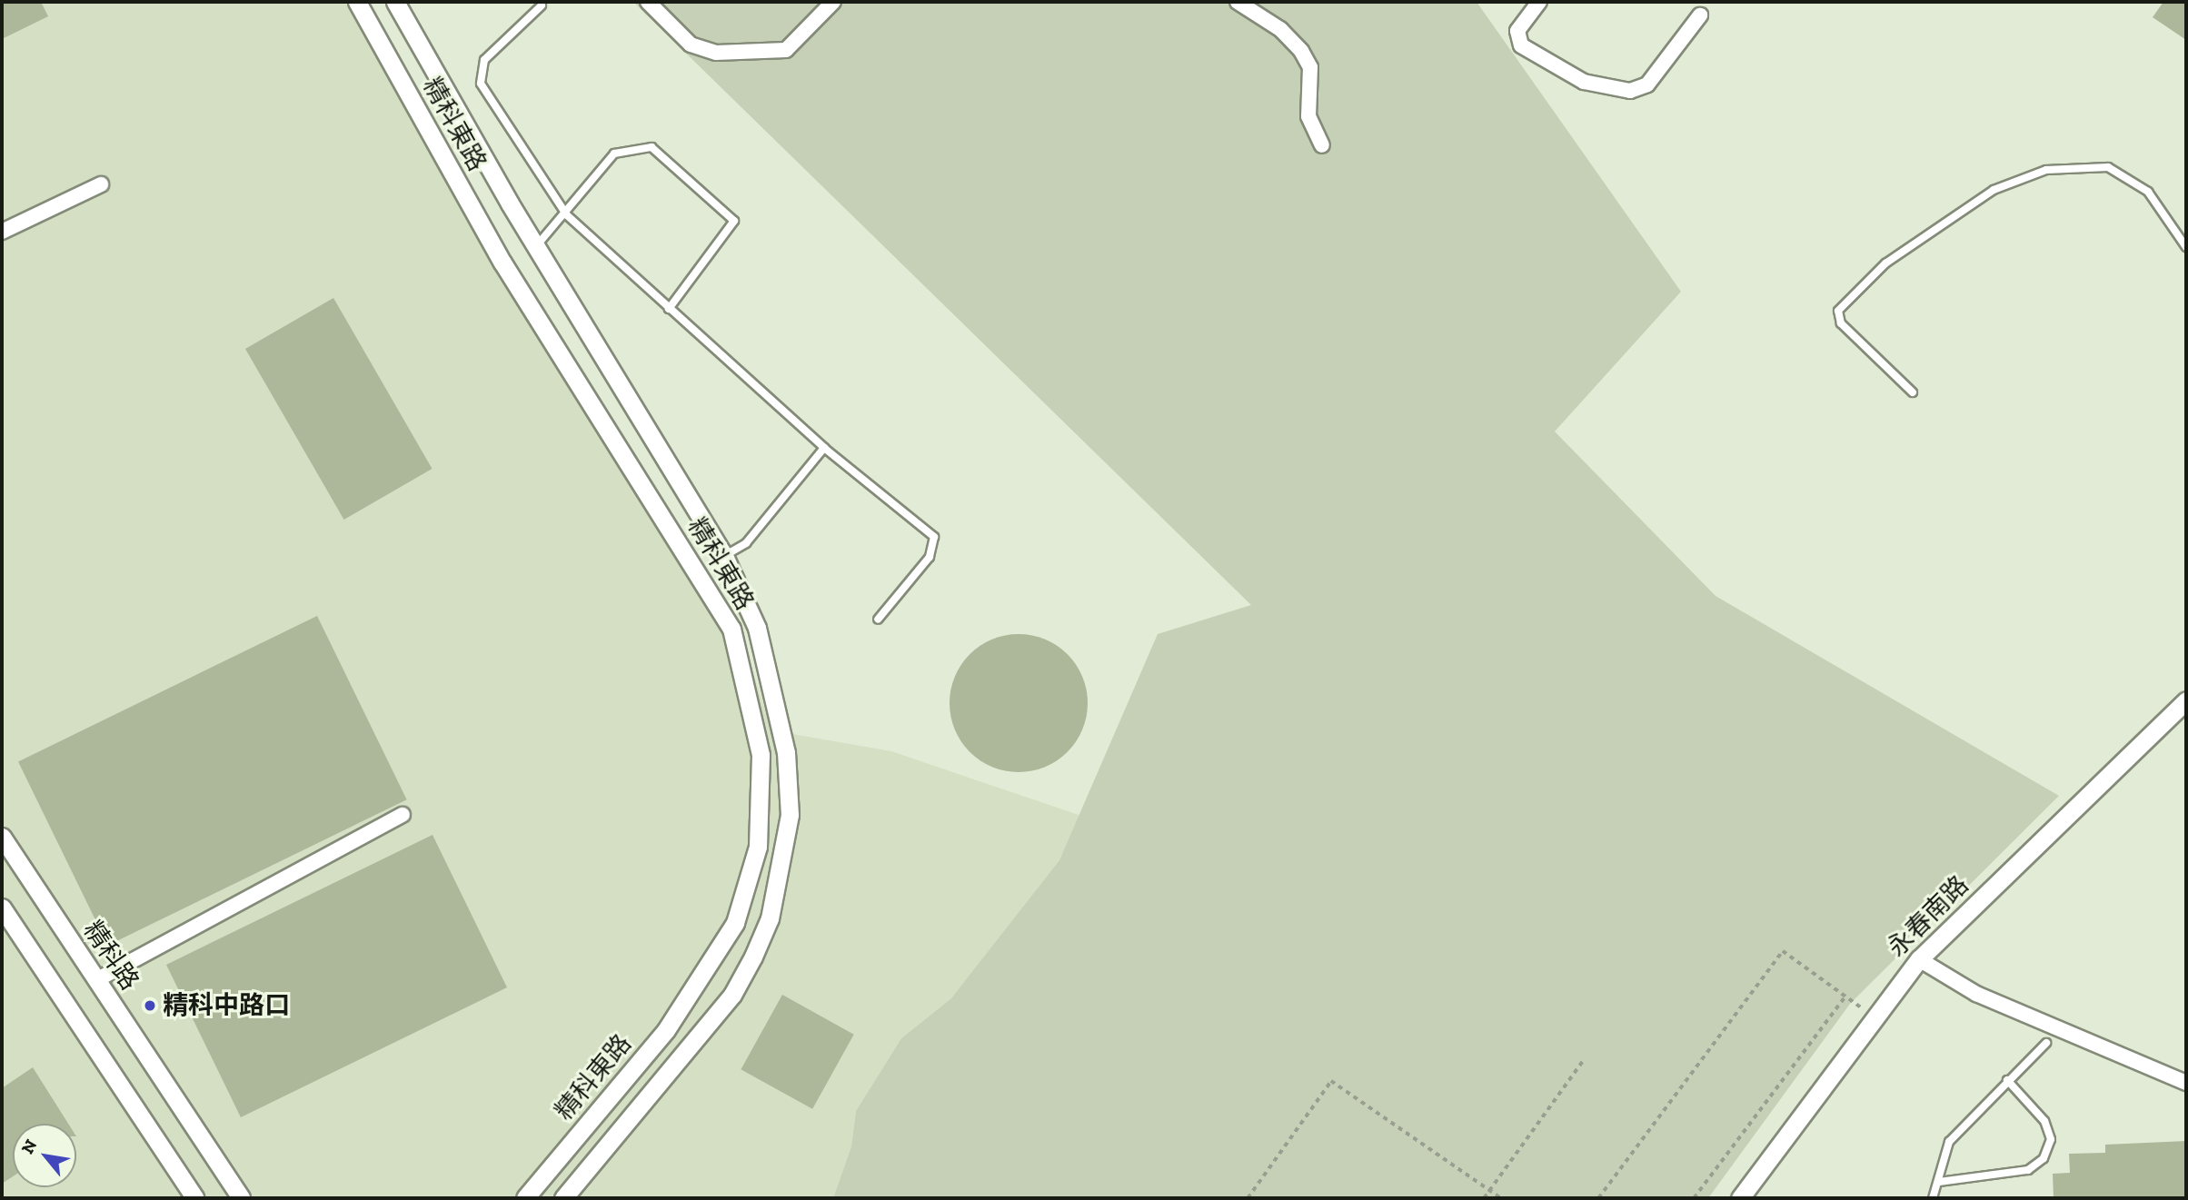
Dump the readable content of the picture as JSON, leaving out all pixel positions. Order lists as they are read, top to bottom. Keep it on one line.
{"streets":{"street":["精科東路","永春南路","精科路"]},"places":["精科中路口"],"north":"top left"}
